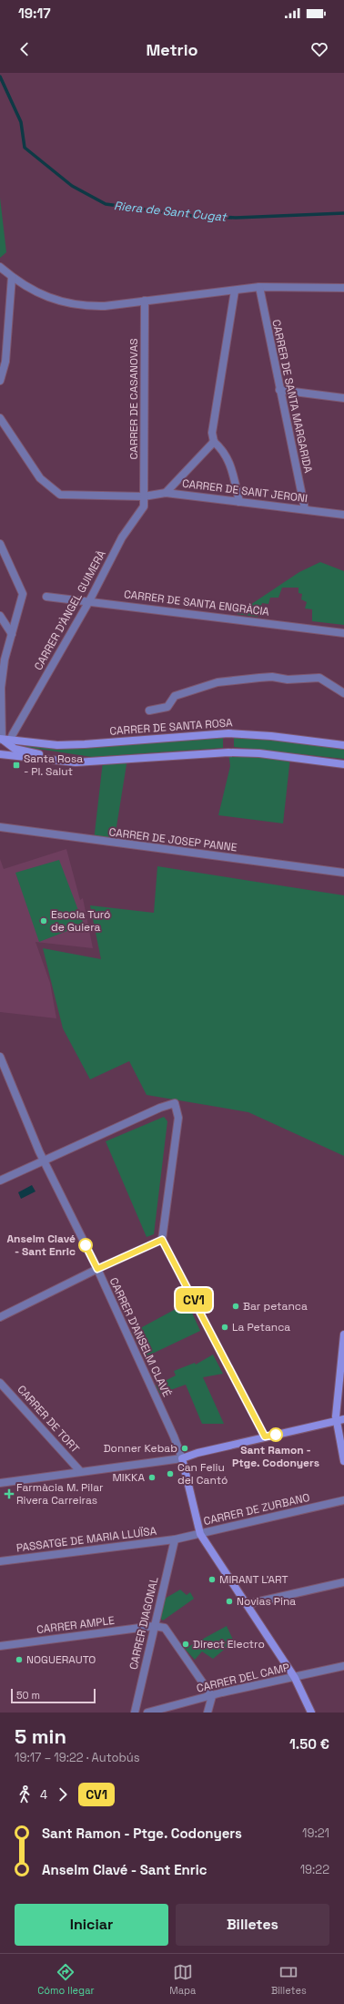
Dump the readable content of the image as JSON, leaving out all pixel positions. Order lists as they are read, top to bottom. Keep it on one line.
{"streets":{"main road":["CARRER DE SANTA ROSA","CARRER D'ANSELM CLAVÉ"],"street":["CARRER DE SANTA MARGARIDA","CARRER DE CASANOVAS","CARRER DE SANT JERONI","CARRER DE SANTA ENGRÀCIA","CARRER D'ÀNGEL GUIMERÀ","CARRER DE JOSEP PANNE","CARRER DE TORT","CARRER DE ZURBANO","PASSATGE DE MARIA LLUÏSA","CARRER DIAGONAL","CARRER AMPLE","CARRER DEL CAMP"]},"crossings":[["CARRER DE SANTA MARGARIDA","CARRER DE SANT JERONI"],["CARRER DE CASANOVAS","CARRER DE SANT JERONI"],["CARRER DE CASANOVAS","CARRER D'ÀNGEL GUIMERÀ"],["CARRER DE SANT JERONI","CARRER D'ÀNGEL GUIMERÀ"],["CARRER DE SANTA ENGRÀCIA","CARRER D'ÀNGEL GUIMERÀ"],["CARRER D'ÀNGEL GUIMERÀ","CARRER DE SANTA ROSA"],["CARRER D'ANSELM CLAVÉ","CARRER DE ZURBANO"],["CARRER DE ZURBANO","PASSATGE DE MARIA LLUÏSA"],["CARRER DE ZURBANO","CARRER DIAGONAL"],["PASSATGE DE MARIA LLUÏSA","CARRER DIAGONAL"],["CARRER DIAGONAL","CARRER AMPLE"]],"water":["Riera de Sant Cugat"],"places":{"transit":["Santa Rosa - Pl. Salut"],"other":["Escola Turó de Guiera","Anselm Clavé - Sant Enric","Bar petanca","La Petanca","Sant Ramon - Ptge. Codonyers","Donner Kebab","Can Feliu del Cantó","MIKKA","MIRANT L'ART","Novias Pina","Direct Electro","NOGUERAUTO"],"health":["Farmàcia M. Pilar Rivera Carreiras"]},"lines":["bus line CV1"],"scale_bar":"50 m","page":{"status":"19:17","header":"Metrio","on_map":"CV1","scale":"50 m","heading":["5 min","19:17 – 19:22 · Autobús","1.50 €"],"legs":["4","CV1"],"list":[{"name":"Sant Ramon - Ptge. Codonyers","value":"19:21"},{"name":"Anselm Clavé - Sant Enric","value":"19:22"}],"buttons":["Iniciar","Billetes"],"tabs":["Cómo llegar","Mapa","Billetes"]}}
